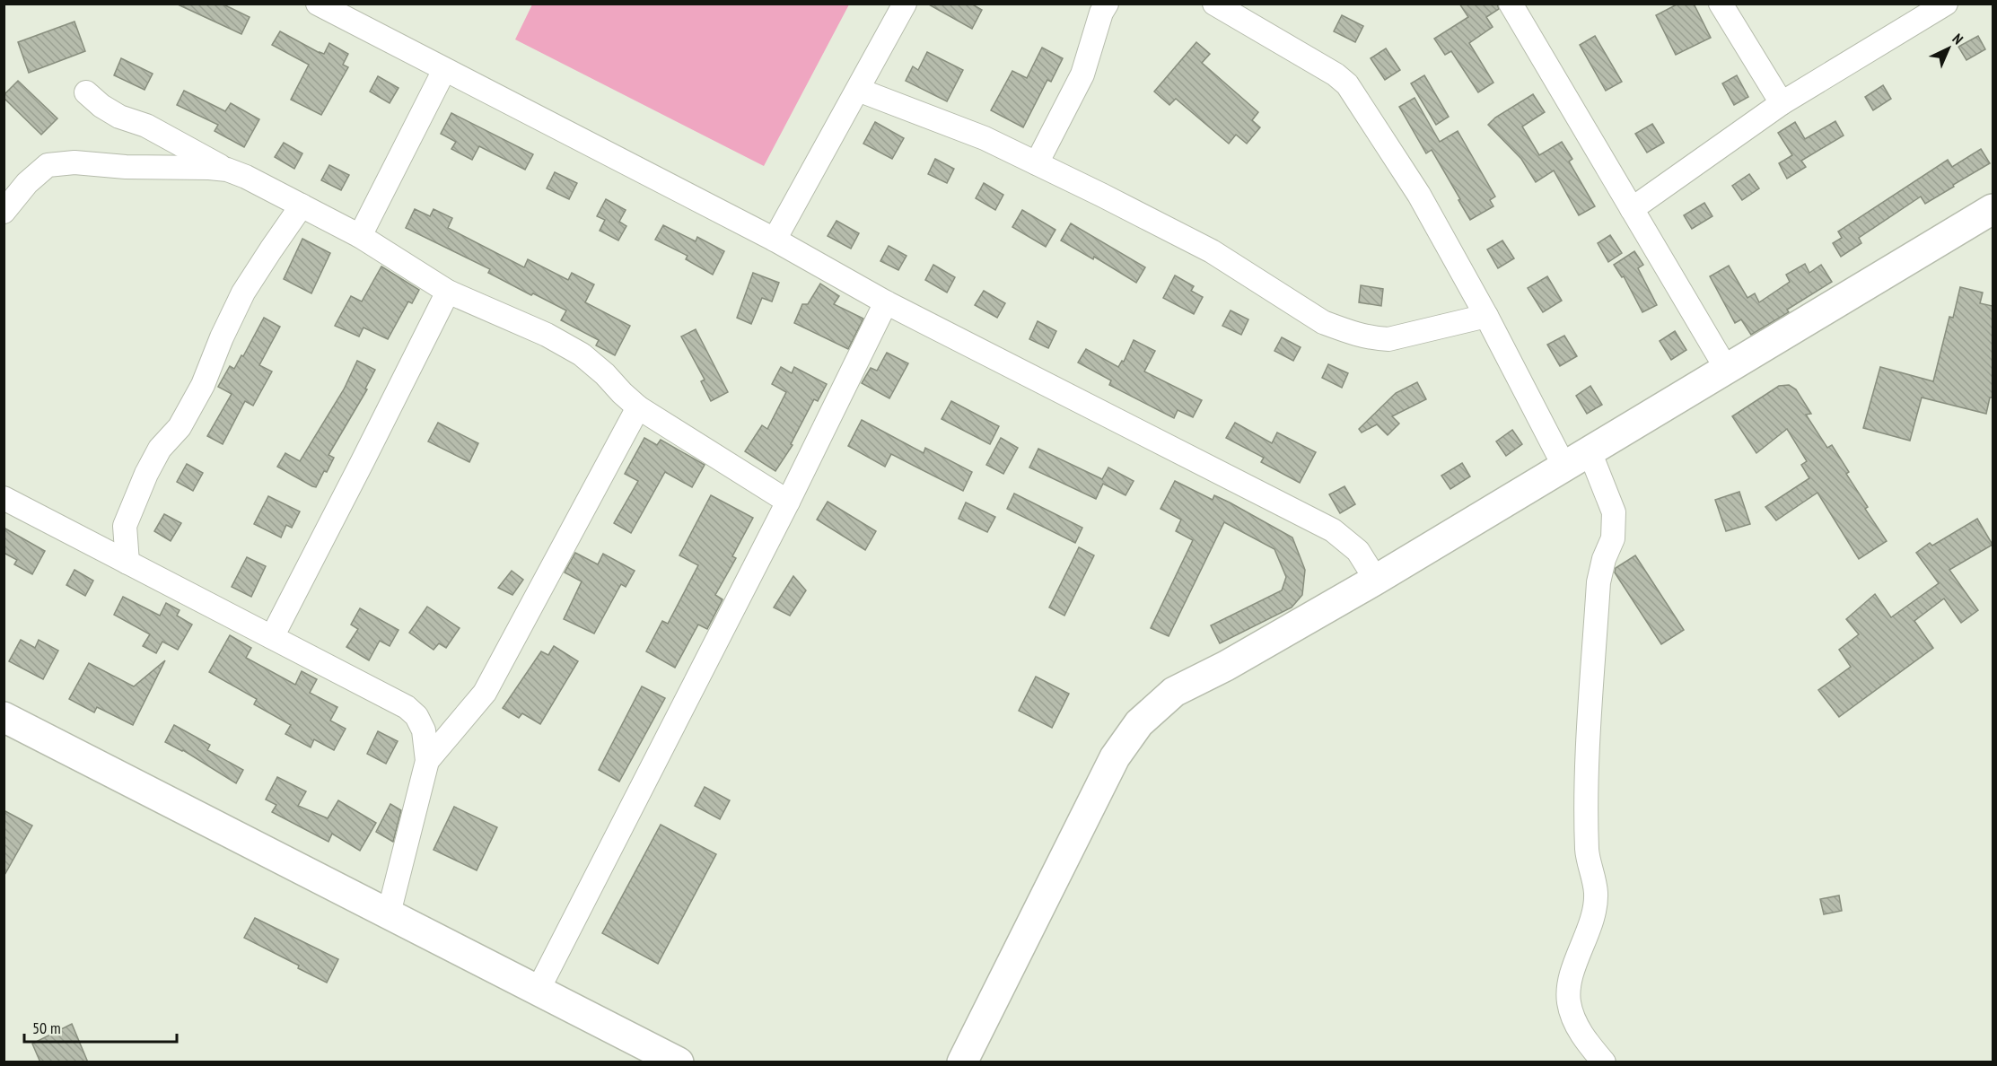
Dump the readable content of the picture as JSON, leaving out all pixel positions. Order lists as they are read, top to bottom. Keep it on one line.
{"scale_bar":"50 m","north":"top right"}
